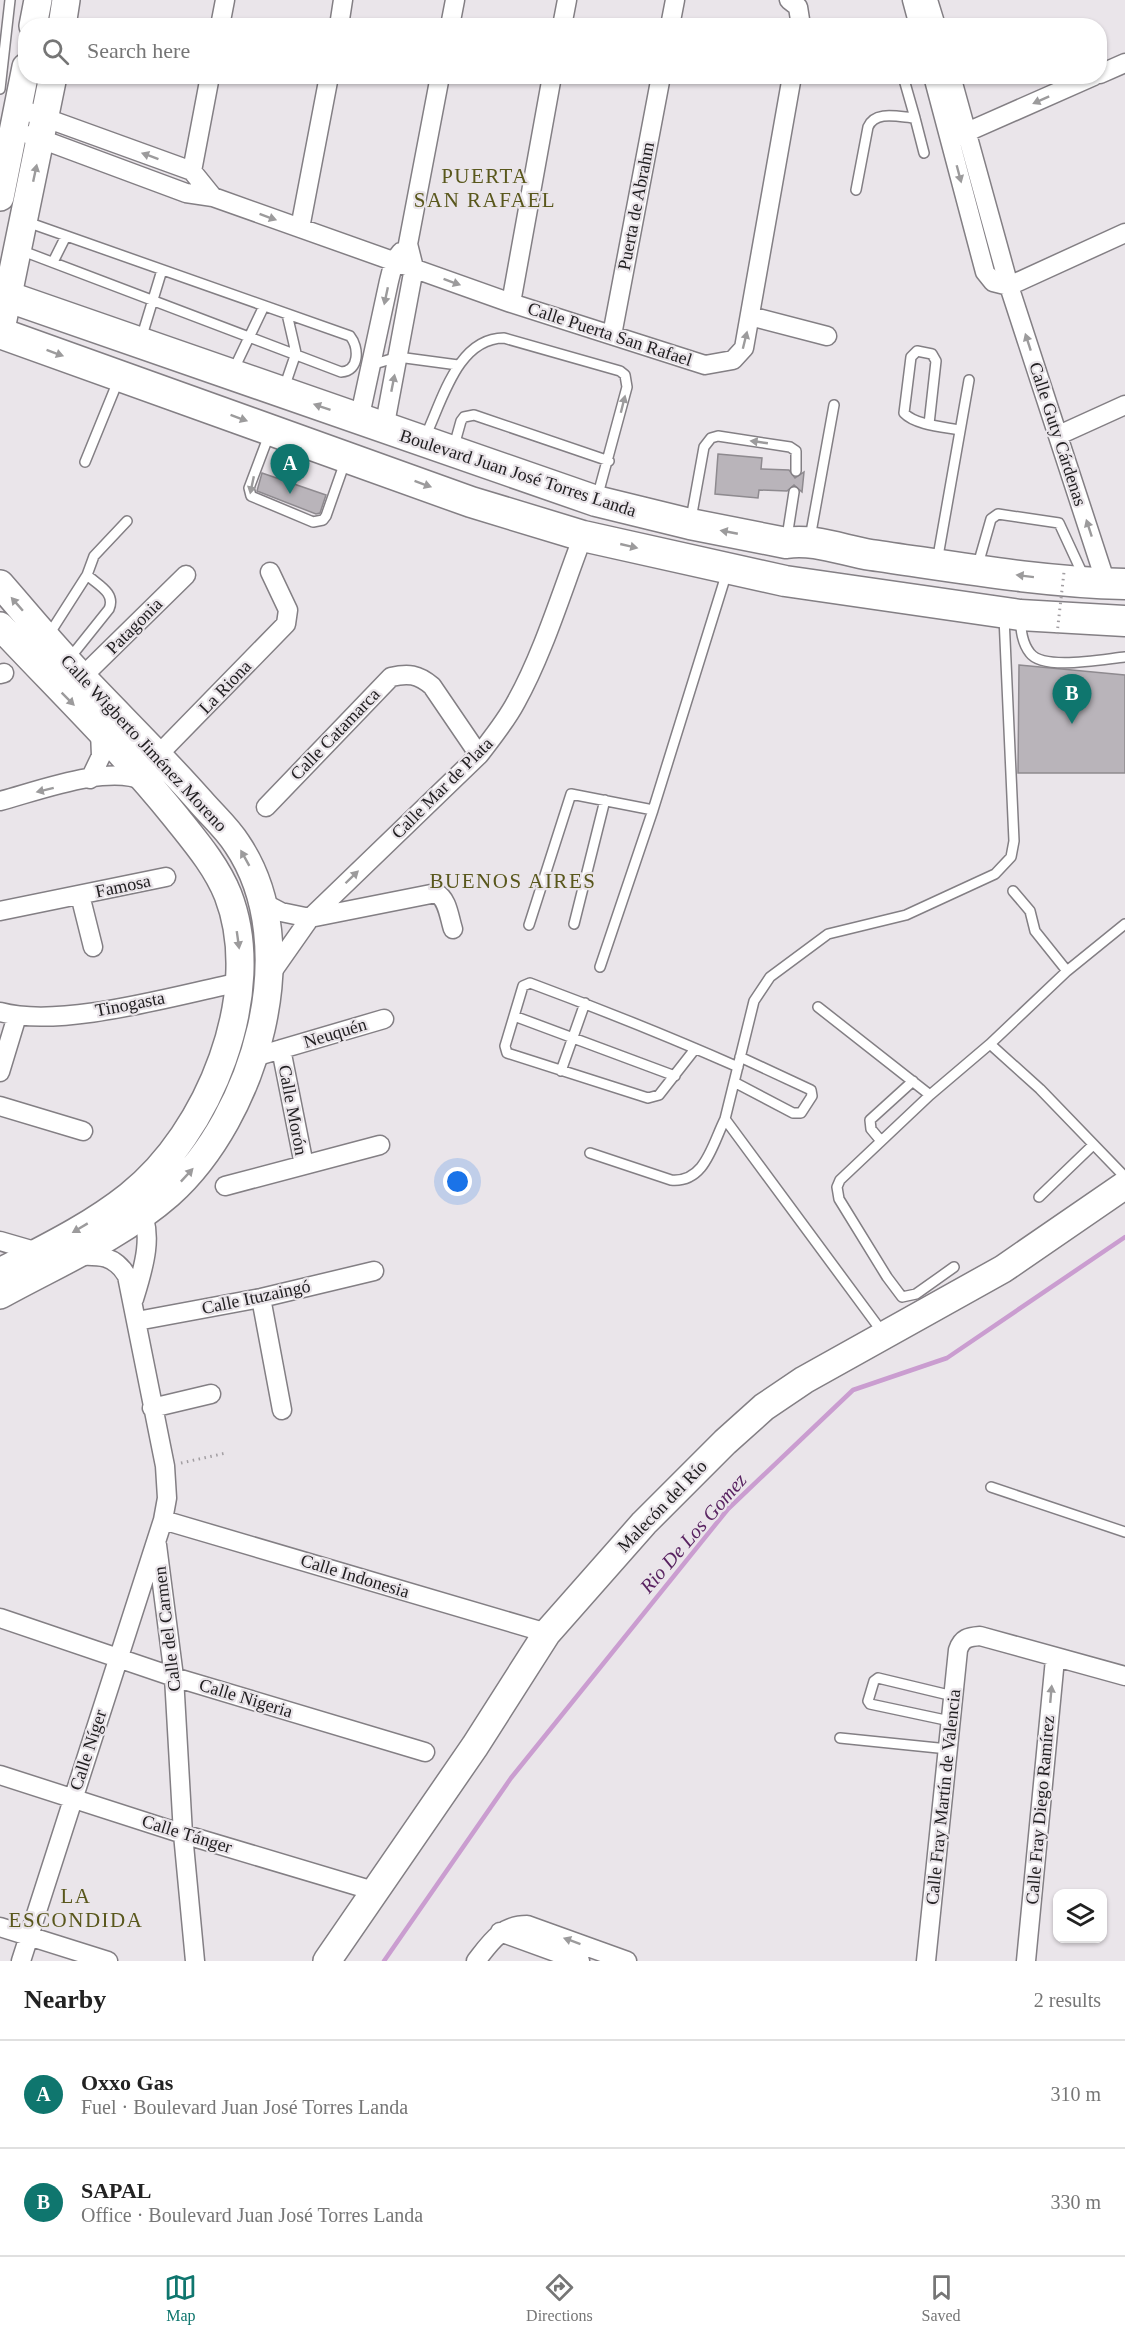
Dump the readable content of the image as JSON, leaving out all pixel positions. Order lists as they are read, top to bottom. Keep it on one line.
{"streets":{"main road":["Boulevard Juan José Torres Landa"],"street":["Puerta de Abrahm","Calle Puerta San Rafael","Calle Guty Cárdenas","Patagonia","La Riona","Calle Catamarca","Calle Wigberto Jiménez Moreno","Calle Mar de Plata","Famosa","Tinogasta","Neuquén","Calle Morón","Calle Ituzaingó","Malecón del Río","Calle Indonesia","Calle del Carmen","Calle Nigeria","Calle Níger","Calle Fray Martín de Valencia","Calle Fray Diego Ramírez","Calle Tánger"]},"crossings":[["Puerta de Abrahm","Calle Puerta San Rafael"],["Calle Guty Cárdenas","Boulevard Juan José Torres Landa"],["Boulevard Juan José Torres Landa","Calle Mar de Plata"],["Patagonia","Calle Wigberto Jiménez Moreno"],["La Riona","Calle Wigberto Jiménez Moreno"],["Calle Catamarca","Calle Mar de Plata"],["Calle Wigberto Jiménez Moreno","Calle Mar de Plata"],["Calle Wigberto Jiménez Moreno","Tinogasta"],["Calle Wigberto Jiménez Moreno","Neuquén"],["Calle Wigberto Jiménez Moreno","Calle del Carmen"],["Neuquén","Calle Morón"],["Calle Ituzaingó","Calle del Carmen"],["Malecón del Río","Calle Indonesia"],["Malecón del Río","Calle Tánger"],["Calle Indonesia","Calle del Carmen"],["Calle del Carmen","Calle Nigeria"],["Calle del Carmen","Calle Níger"],["Calle del Carmen","Calle Tánger"],["Calle Nigeria","Calle Níger"],["Calle Níger","Calle Tánger"],["Calle Fray Martín de Valencia","Calle Fray Diego Ramírez"]],"one_way":["Calle Guty Cárdenas","Calle Mar de Plata","Calle Fray Diego Ramírez"],"districts":["PUERTA SAN RAFAEL","BUENOS AIRES","LA ESCONDIDA"],"water":["Rio De Los Gomez"],"page":{"search":"Search here","pins":["A","B"],"heading":["Nearby","2 results"],"list":[{"mark":"A","name":"Oxxo Gas","note":"Fuel · Boulevard Juan José Torres Landa","value":"310 m"},{"mark":"B","name":"SAPAL","note":"Office · Boulevard Juan José Torres Landa","value":"330 m"}],"nav":["Map","Directions","Saved"]}}
